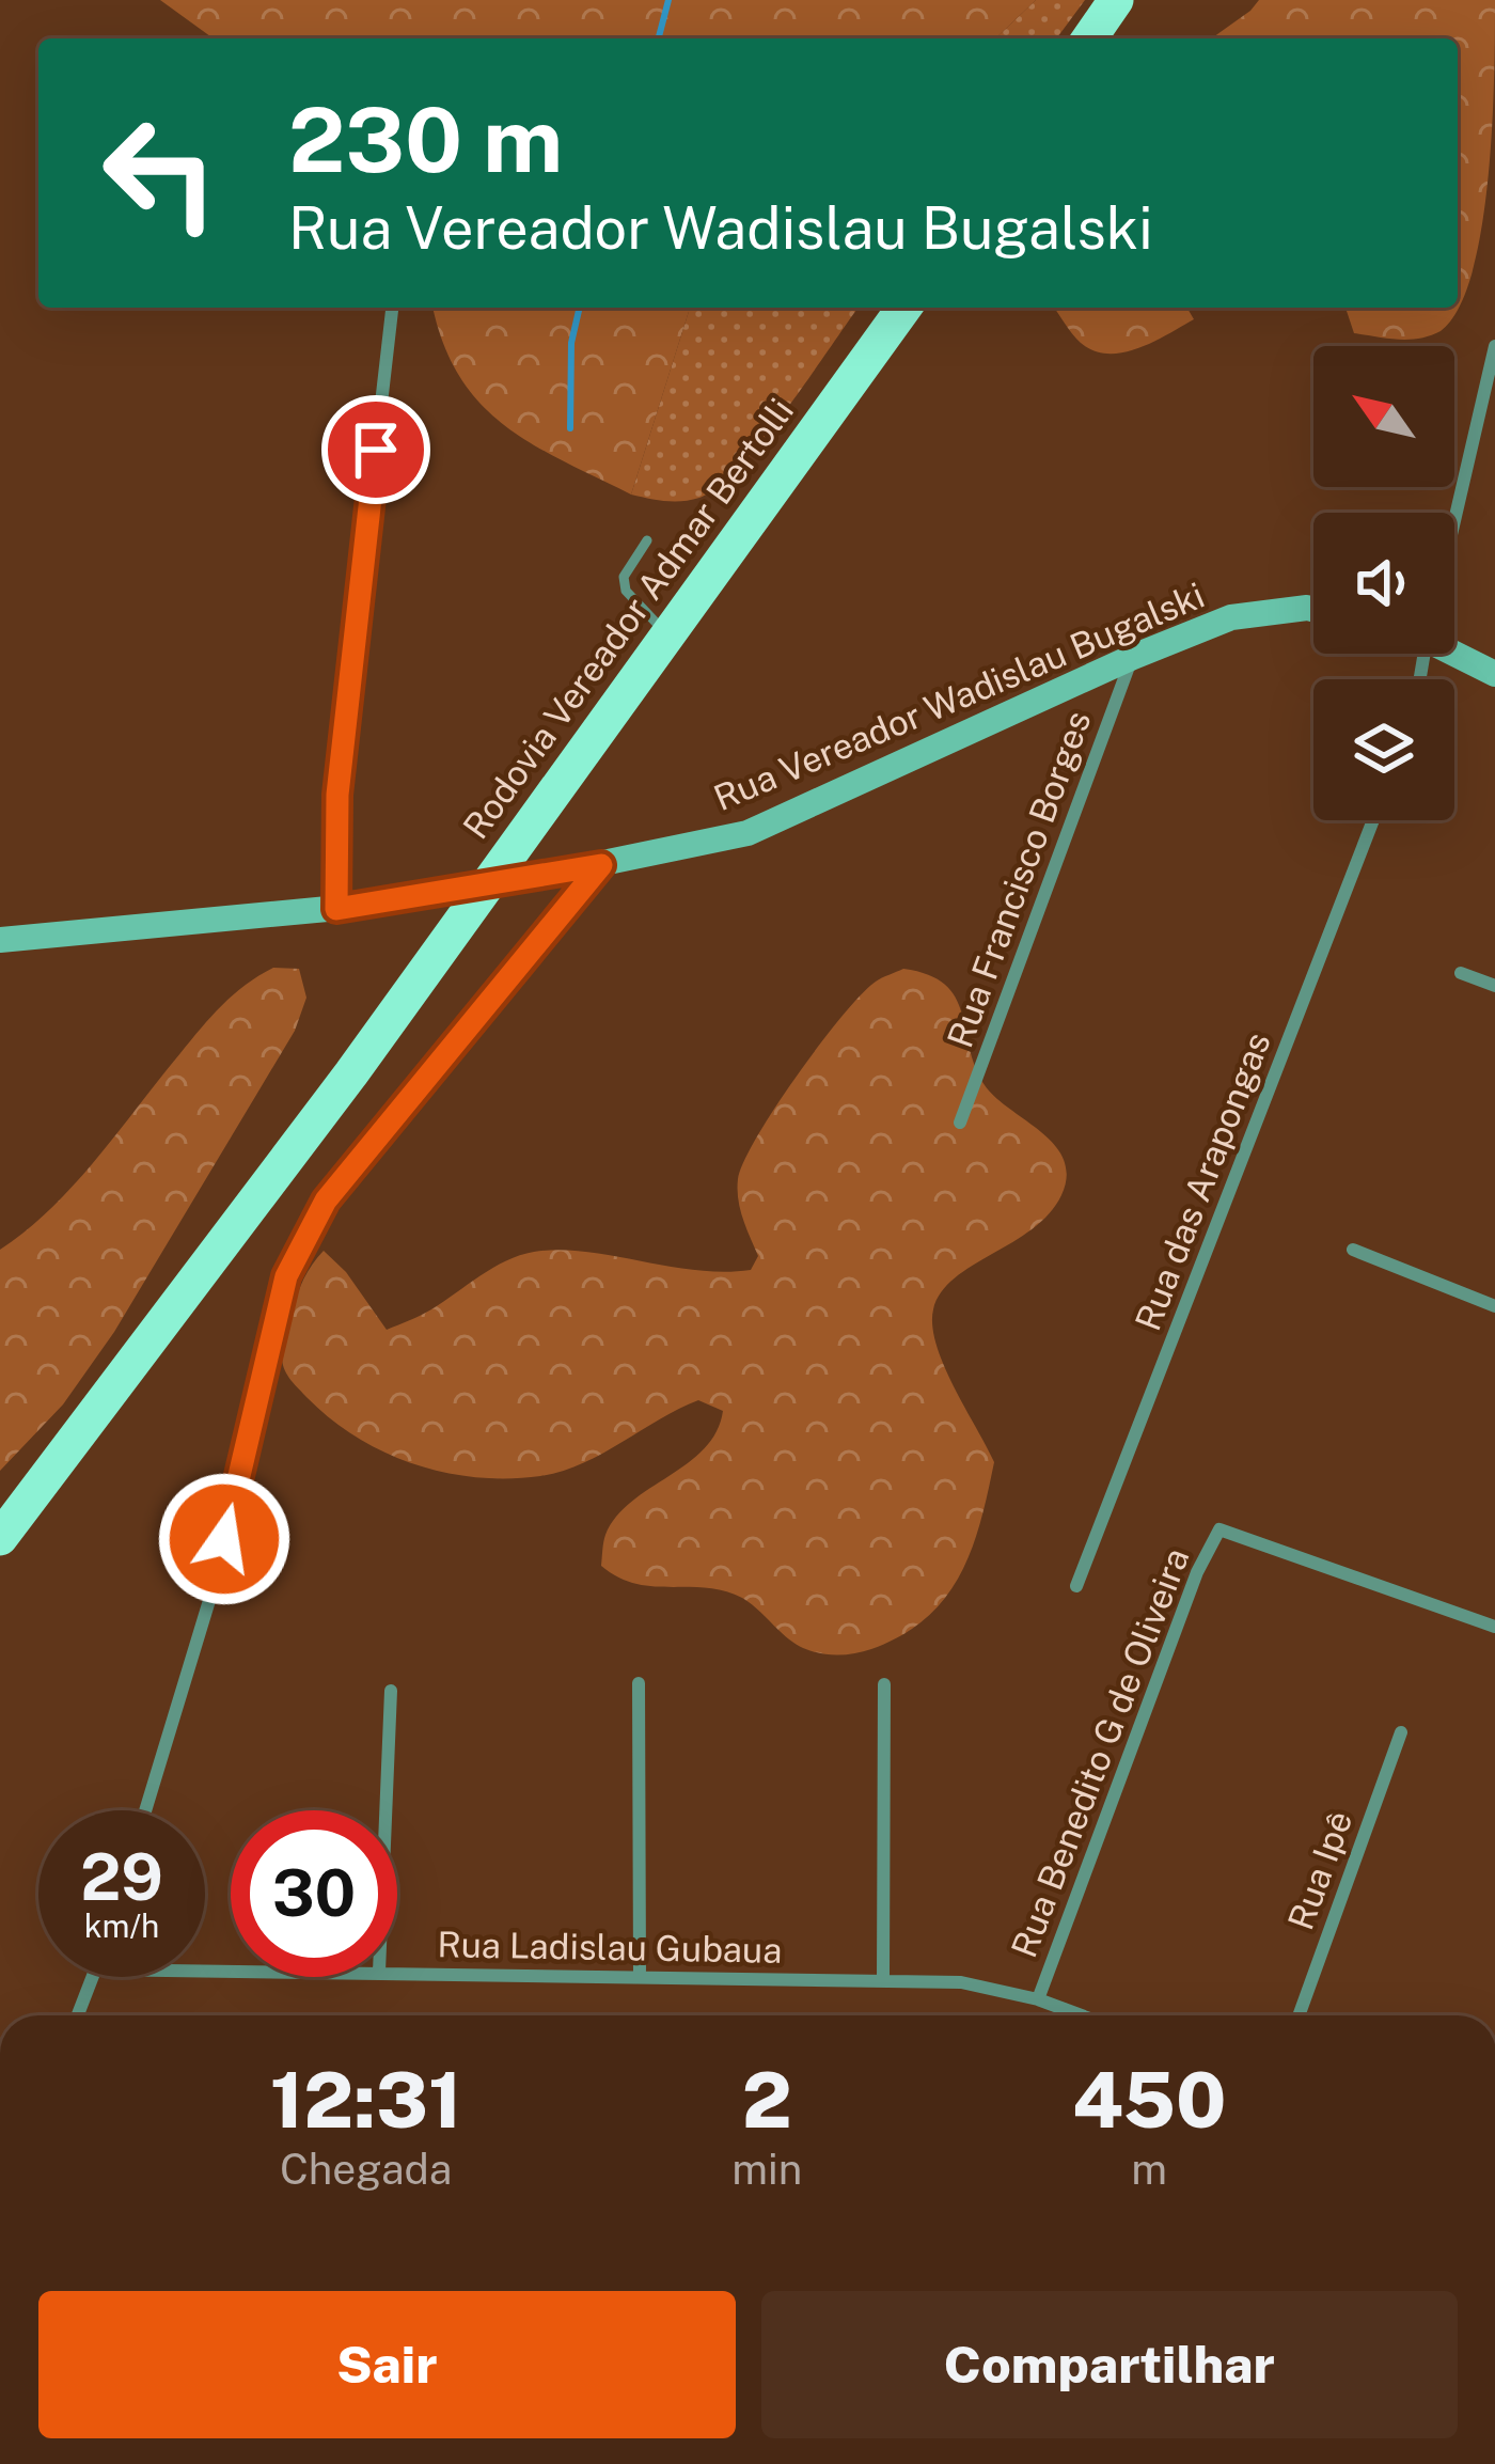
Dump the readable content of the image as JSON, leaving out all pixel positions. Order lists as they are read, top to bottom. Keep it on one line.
{"streets":{"highway":["Rodovia Vereador Admar Bertolli"],"main road":["Rua Vereador Wadislau Bugalski"],"street":["Rua Francisco Borges","Rua das Arapongas","Rua Benedito G de Oliveira","Rua Ipê","Rua Ladislau Gubaua"]},"crossings":[["Rua Vereador Wadislau Bugalski","Rua Francisco Borges"],["Rua Benedito G de Oliveira","Rua Ladislau Gubaua"]],"north":"top left","page":{"turn":["230 m","Rua Vereador Wadislau Bugalski"],"speed":"29 km/h","limit":"30","eta":["12:31","Chegada","2","min","450","m"],"buttons":["Sair","Compartilhar"]}}
